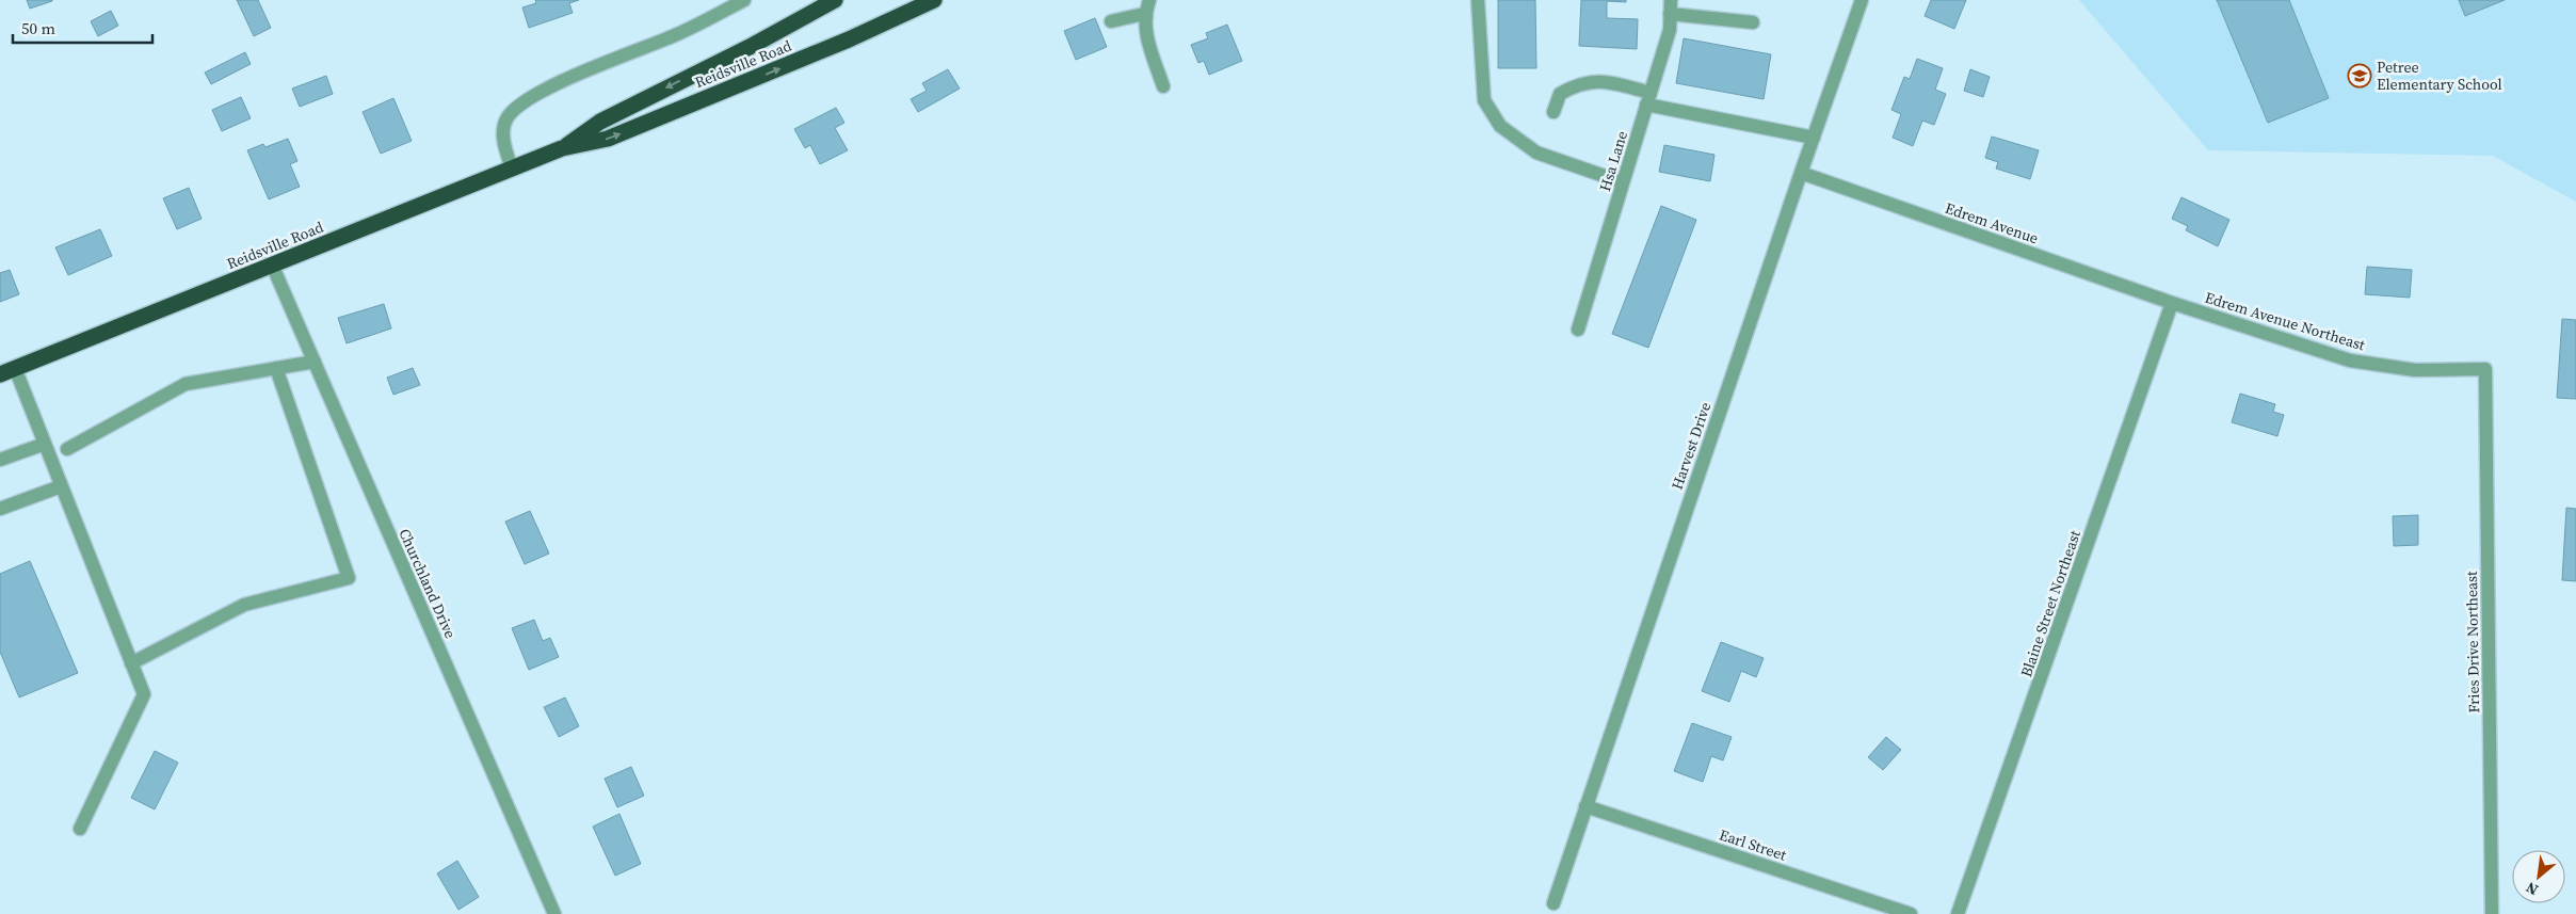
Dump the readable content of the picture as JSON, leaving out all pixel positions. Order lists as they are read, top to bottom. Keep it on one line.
{"streets":{"highway":["Reidsville Road"],"street":["Hsa Lane","Edrem Avenue","Edrem Avenue Northeast","Harvest Drive","Churchland Drive","Blaine Street Northeast","Fries Drive Northeast","Earl Street"]},"crossings":[["Reidsville Road","Churchland Drive"],["Edrem Avenue","Edrem Avenue Northeast"],["Edrem Avenue","Harvest Drive"],["Edrem Avenue","Blaine Street Northeast"],["Edrem Avenue Northeast","Blaine Street Northeast"],["Edrem Avenue Northeast","Fries Drive Northeast"],["Harvest Drive","Earl Street"]],"places":{"school or university":["Petree Elementary School"]},"scale_bar":"50 m","north":"bottom left"}
